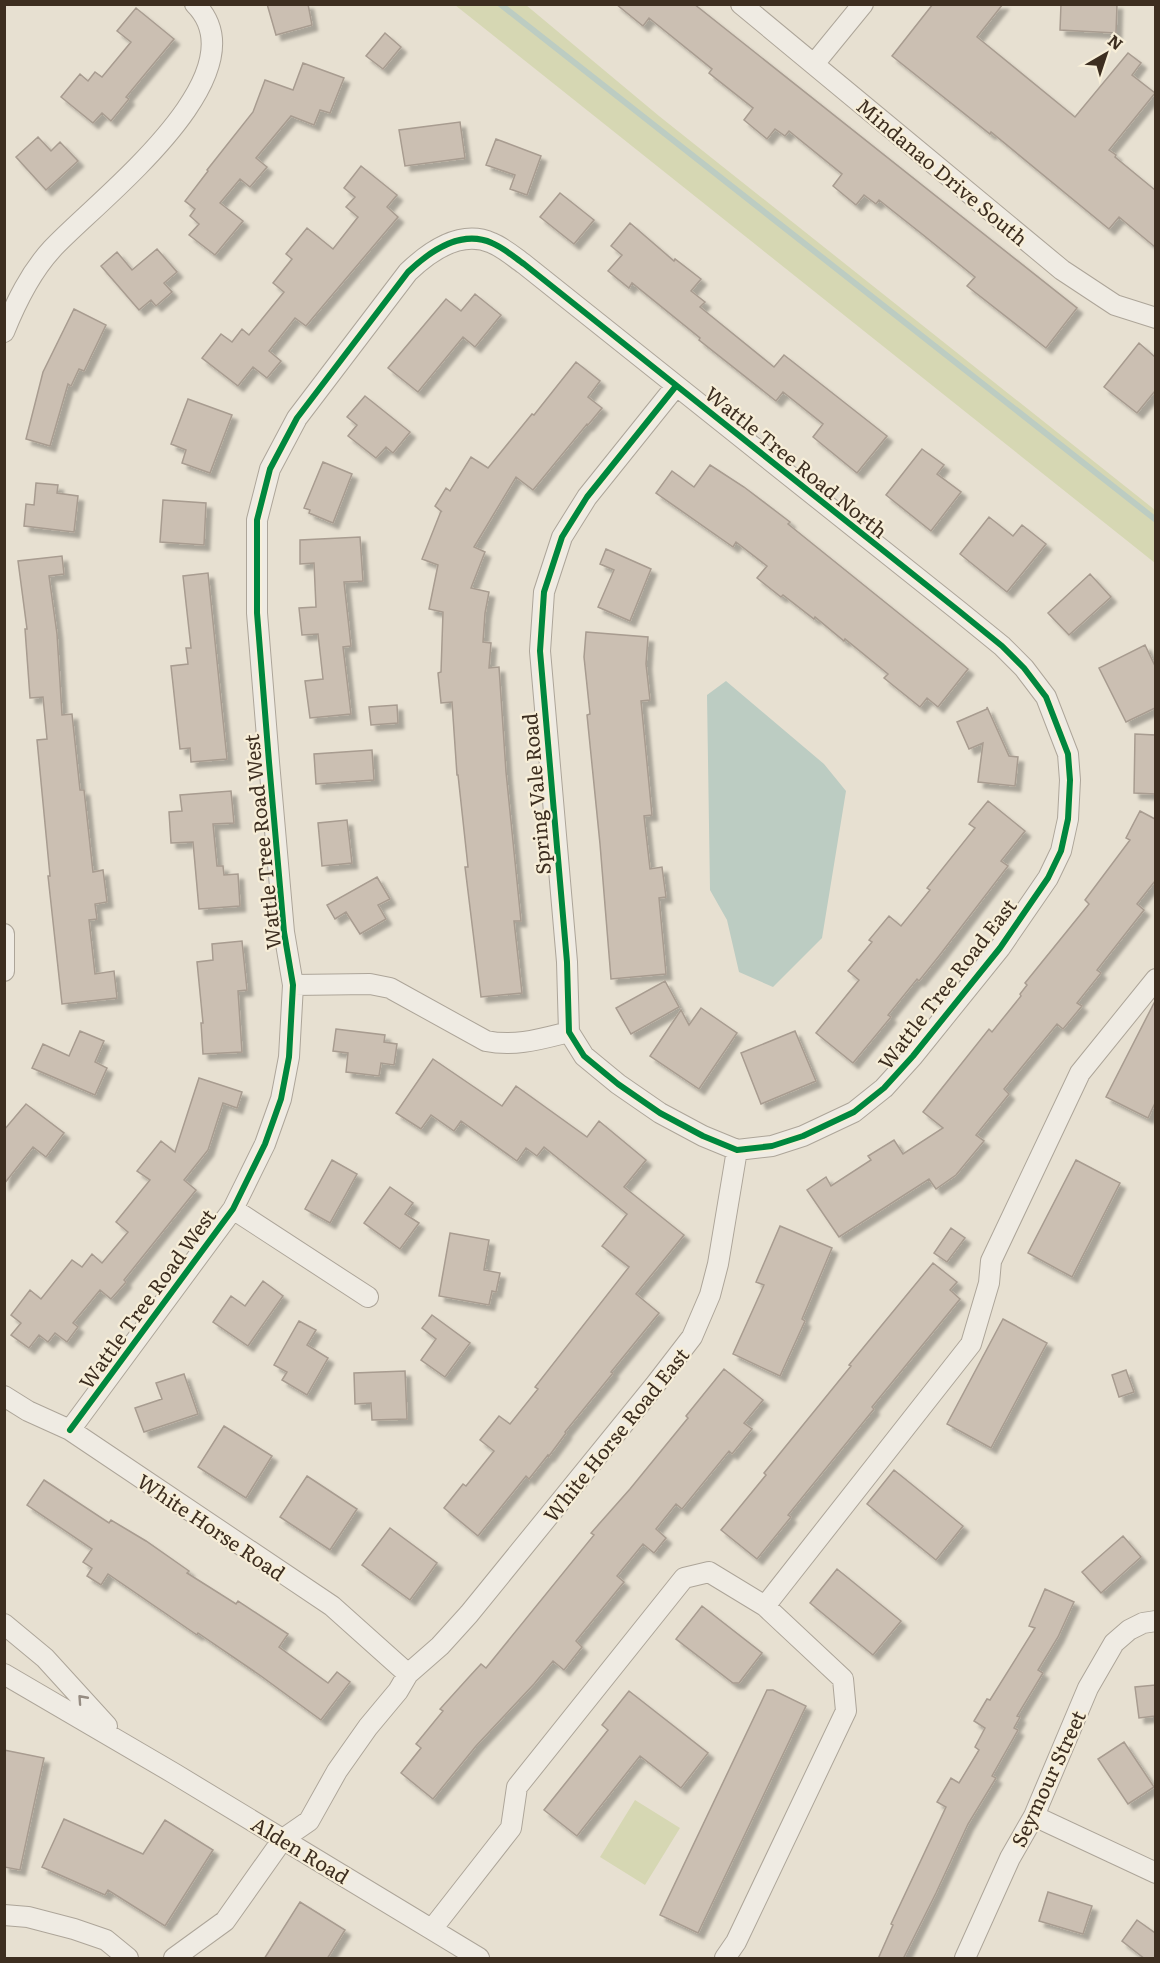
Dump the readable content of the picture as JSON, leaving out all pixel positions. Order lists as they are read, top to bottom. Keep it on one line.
{"streets":{"street":["Mindanao Drive South","Wattle Tree Road North","Spring Vale Road","Wattle Tree Road West","Wattle Tree Road East","White Horse Road East","White Horse Road","Seymour Street","Alden Road"]},"crossings":[["Wattle Tree Road North","Spring Vale Road"],["Wattle Tree Road North","Wattle Tree Road West"],["Wattle Tree Road North","Wattle Tree Road East"],["Wattle Tree Road West","White Horse Road"],["Wattle Tree Road East","White Horse Road East"],["White Horse Road East","White Horse Road"],["White Horse Road East","Alden Road"]],"north":"top right"}
